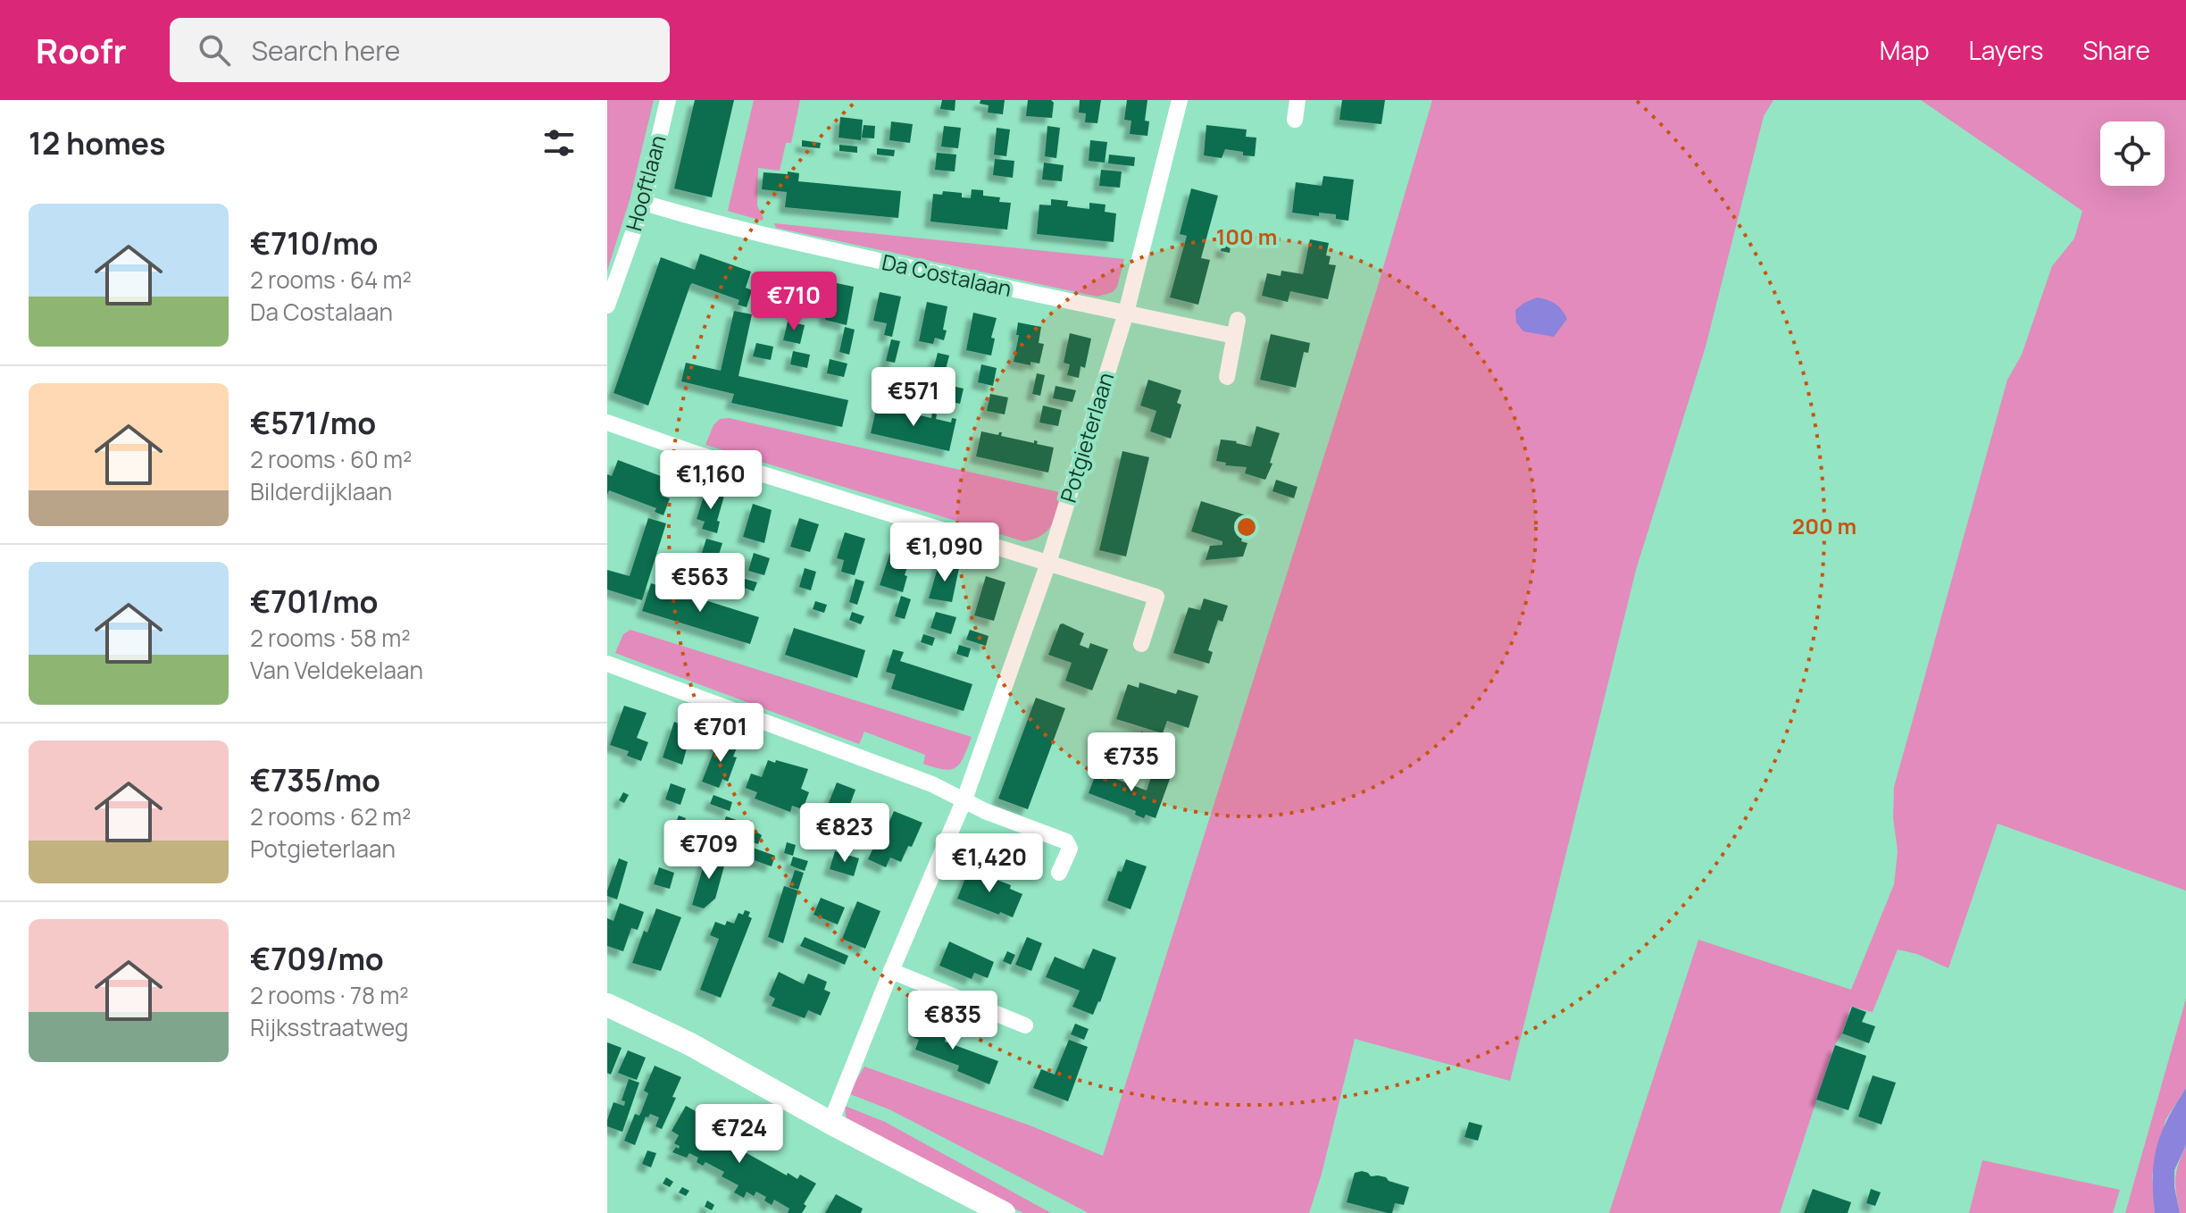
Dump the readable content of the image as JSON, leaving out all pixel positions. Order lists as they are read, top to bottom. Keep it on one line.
{"streets":{"street":["Hooftlaan","Da Costalaan","Potgieterlaan"]},"crossings":[["Hooftlaan","Da Costalaan"],["Da Costalaan","Potgieterlaan"]],"page":{"header":"Roofr","search":"Search here","nav":["Map","Layers","Share"],"heading":"12 homes","list":[{"name":"€710/mo","note":"2 rooms · 64 m² · Da Costalaan"},{"name":"€571/mo","note":"2 rooms · 60 m² · Bilderdijklaan"},{"name":"€701/mo","note":"2 rooms · 58 m² · Van Veldekelaan"},{"name":"€735/mo","note":"2 rooms · 62 m² · Potgieterlaan"},{"name":"€709/mo","note":"2 rooms · 78 m² · Rijksstraatweg"}],"price":["€710","€571","€1,160","€1,090","€563","€701","€735","€823","€709","€1,420","€835","€724"]},"rings":["100 m","200 m"]}
